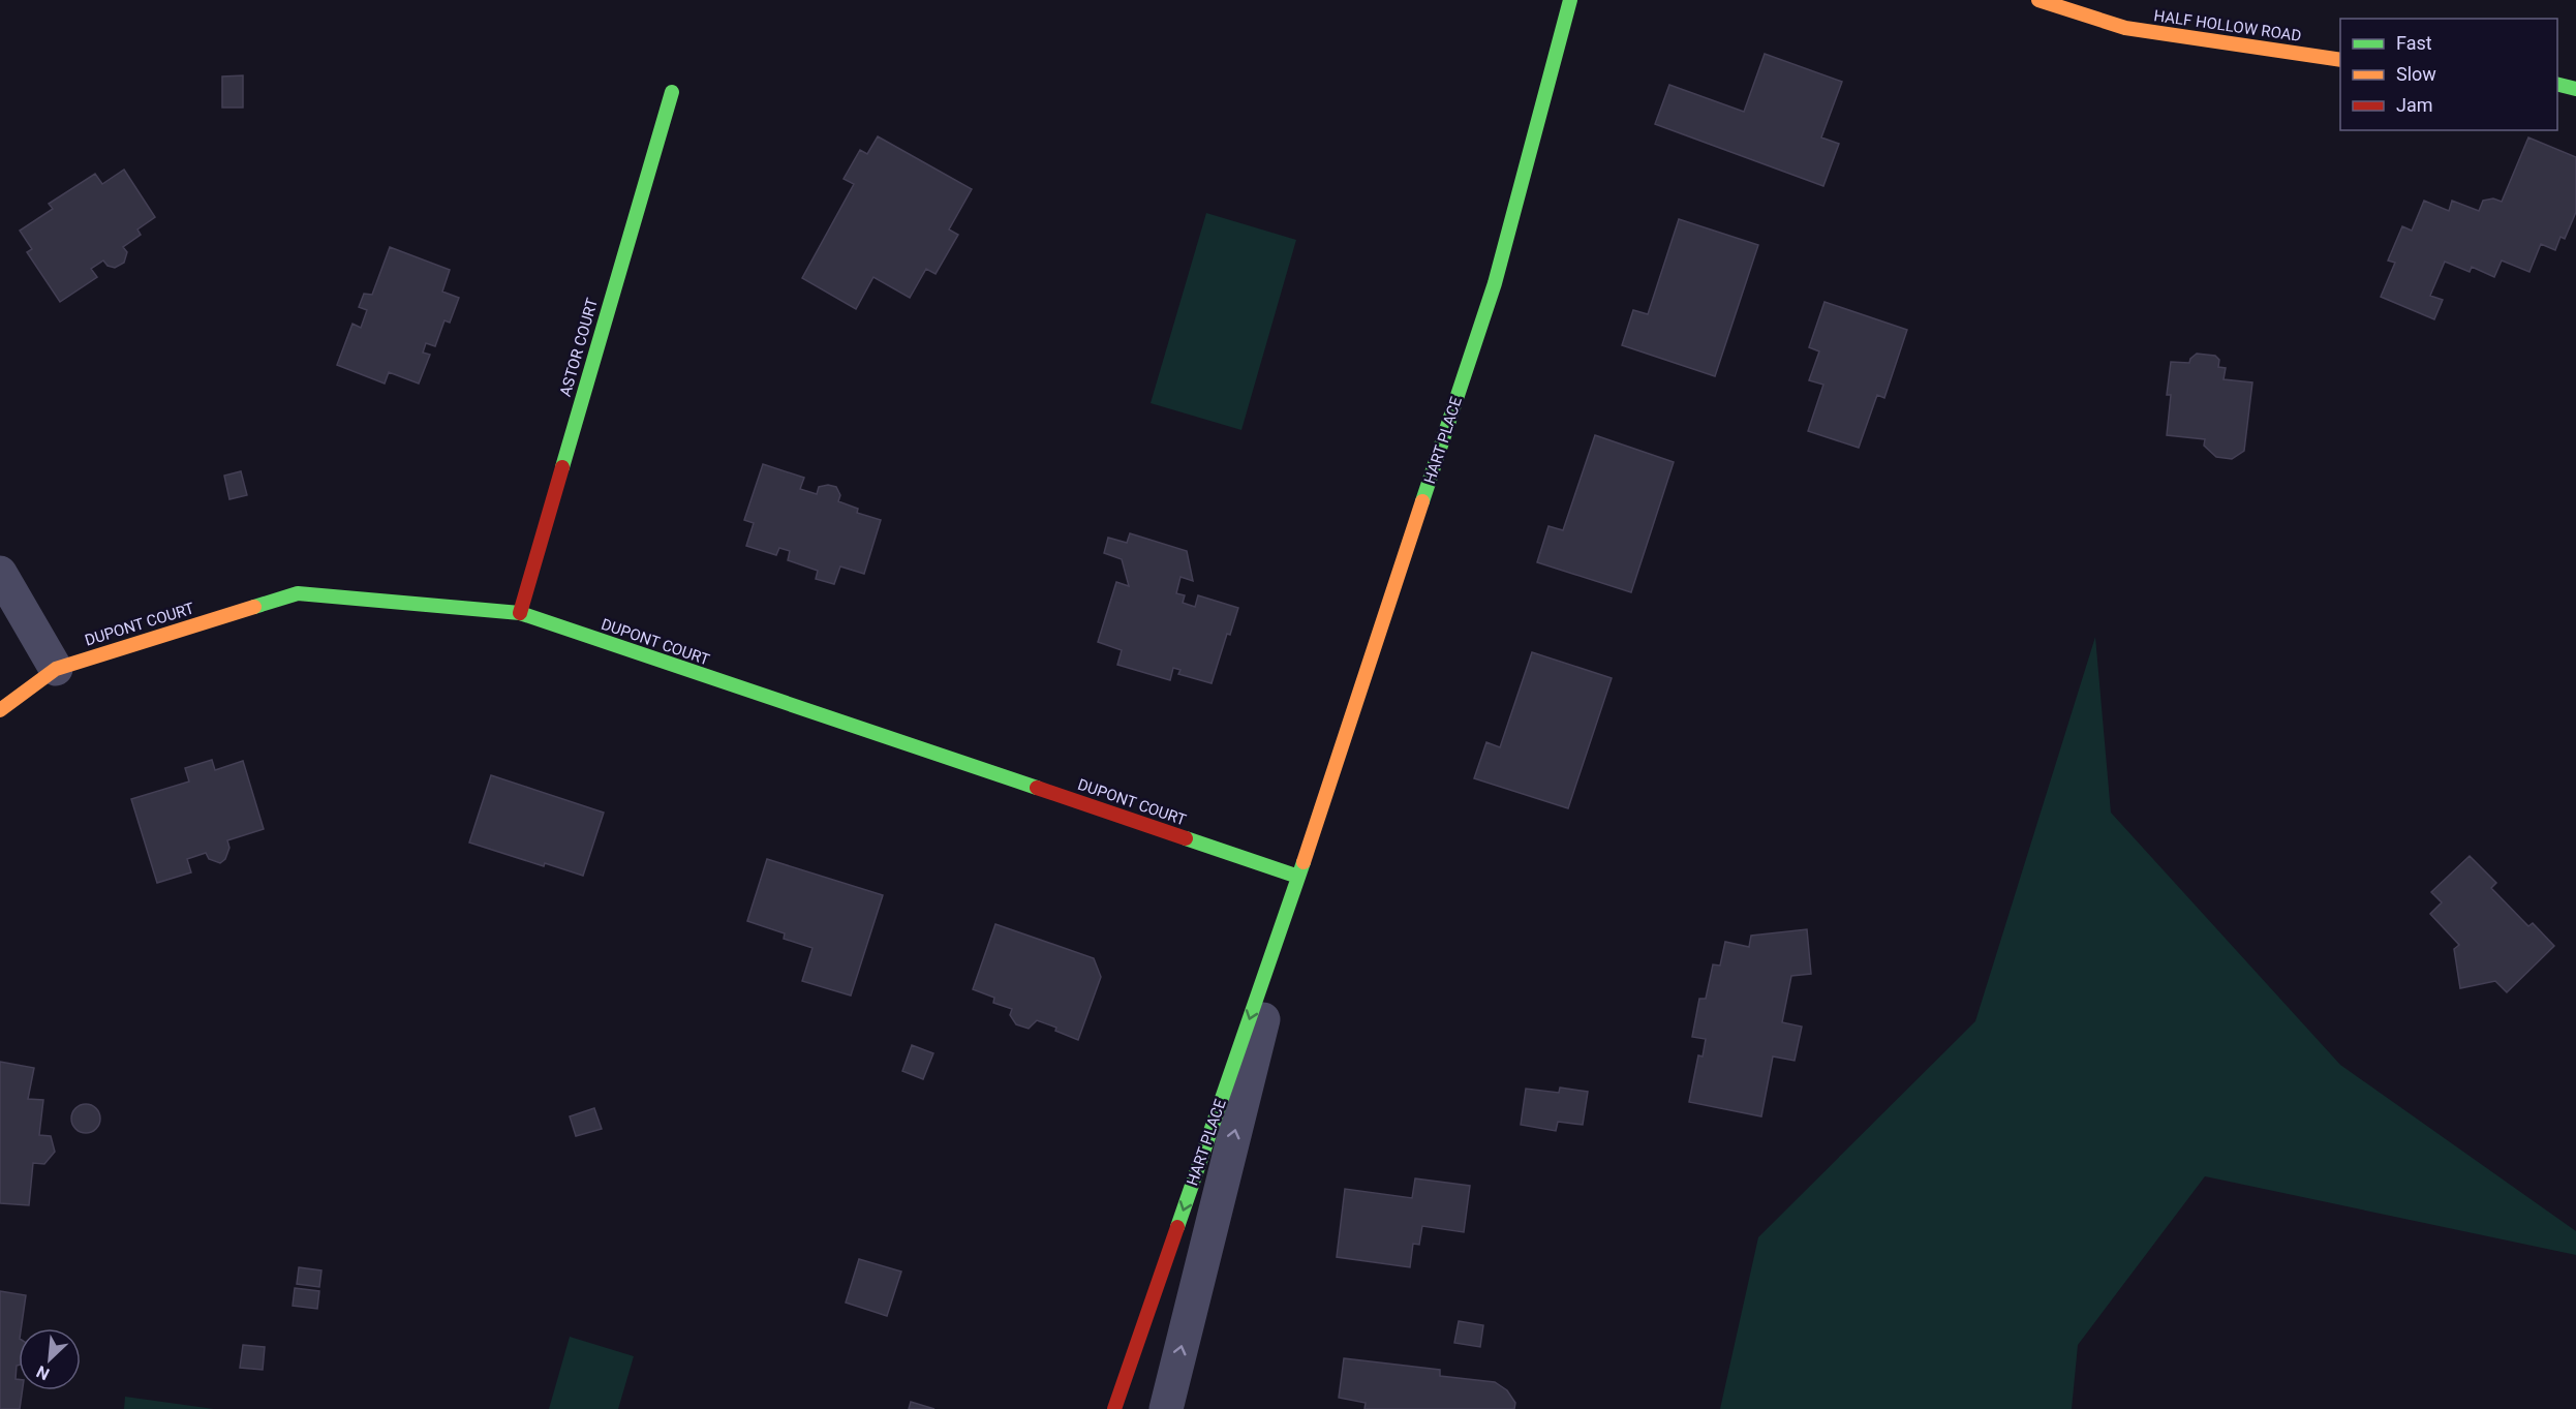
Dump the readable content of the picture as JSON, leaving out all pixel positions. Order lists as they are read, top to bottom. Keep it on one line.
{"streets":{"street":["HALF HOLLOW ROAD","ASTOR COURT","HART PLACE","DUPONT COURT"]},"crossings":[["ASTOR COURT","DUPONT COURT"],["HART PLACE","DUPONT COURT"]],"legend":["Fast","Slow","Jam"],"north":"bottom left"}
